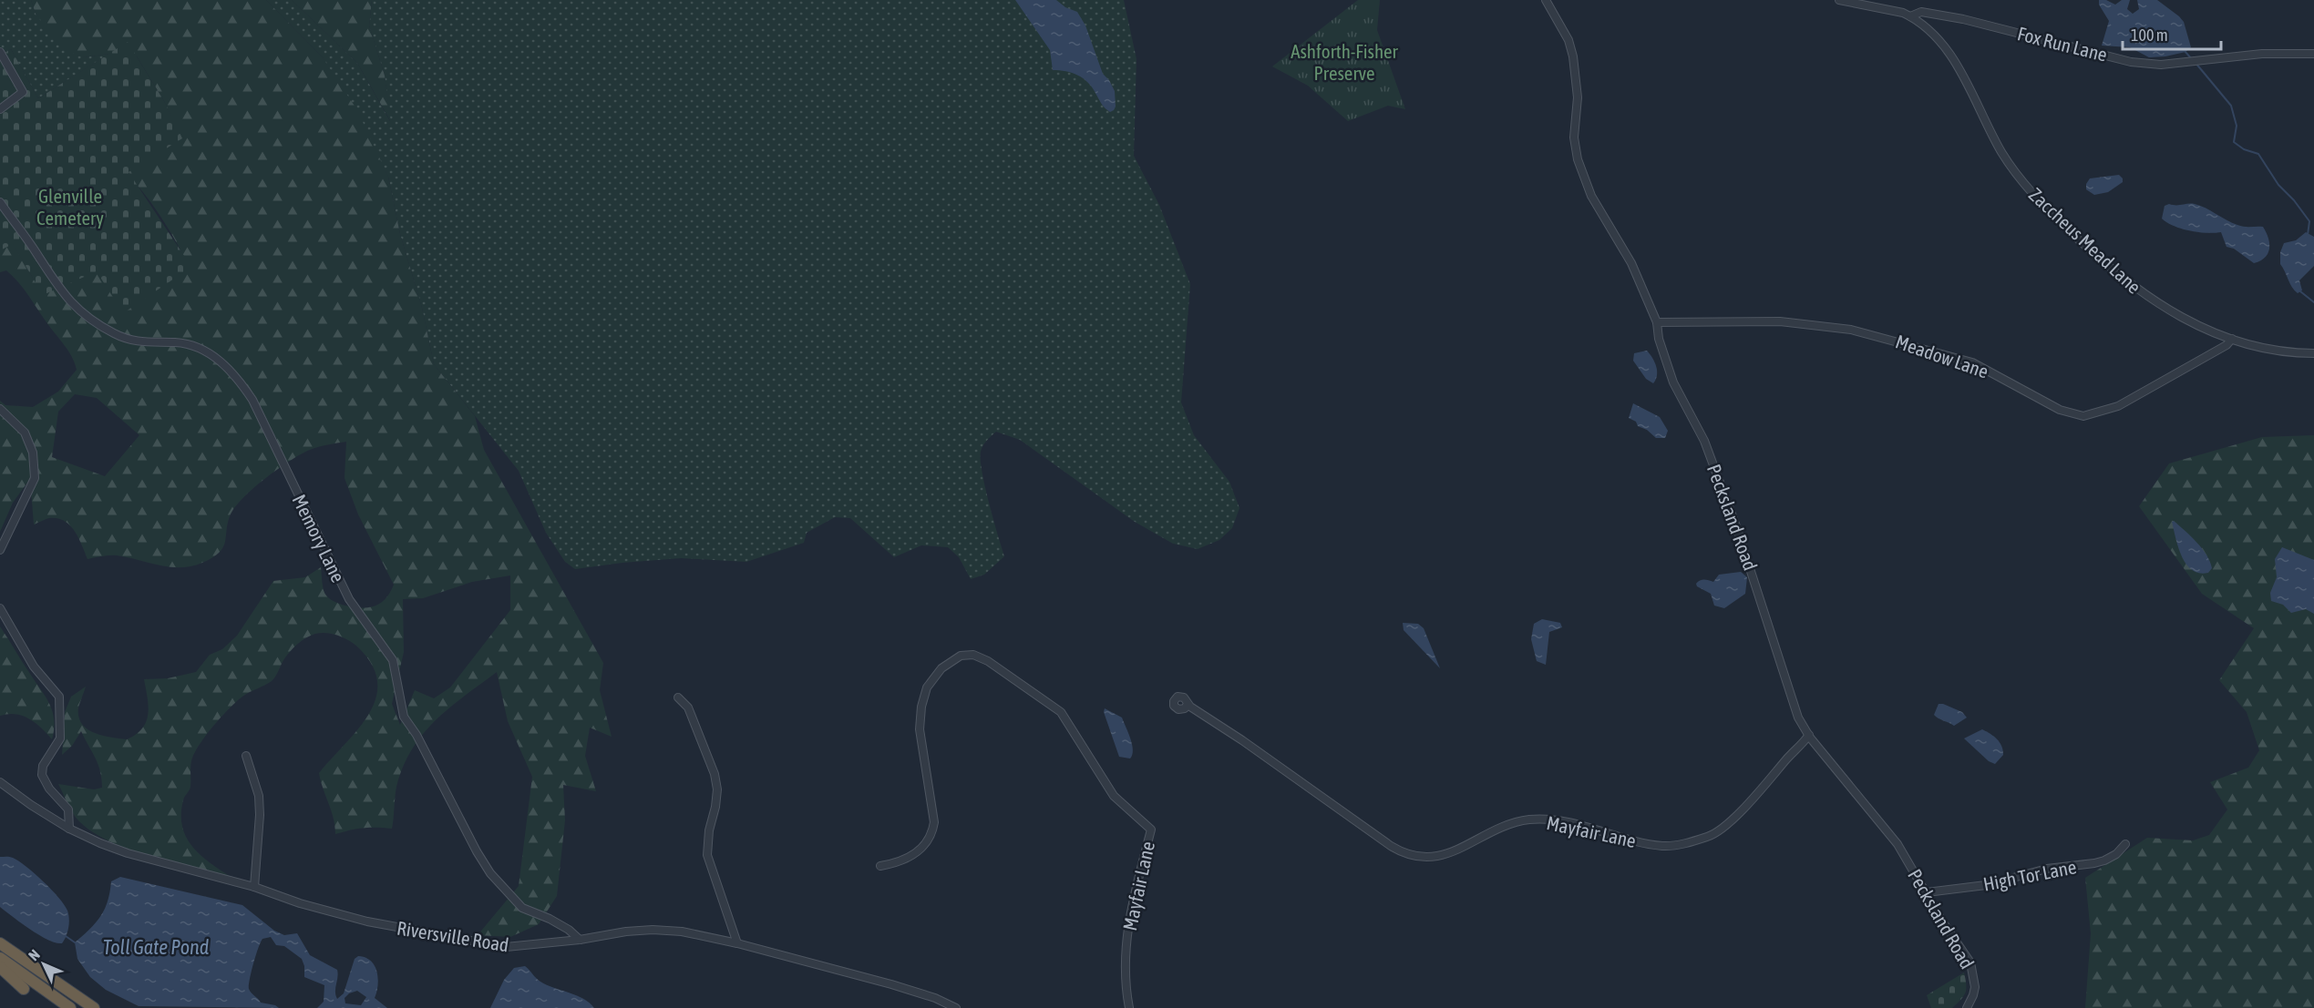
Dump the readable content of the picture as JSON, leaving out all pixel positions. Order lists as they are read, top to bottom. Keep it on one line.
{"streets":{"street":["Fox Run Lane","Zaccheus Mead Lane","Meadow Lane","Pecksland Road","Memory Lane","Mayfair Lane","High Tor Lane","Riversville Road"]},"crossings":[["Fox Run Lane","Zaccheus Mead Lane"],["Zaccheus Mead Lane","Meadow Lane"],["Meadow Lane","Pecksland Road"],["Pecksland Road","Mayfair Lane"],["Pecksland Road","High Tor Lane"],["Memory Lane","Riversville Road"]],"water":["Toll Gate Pond"],"parks":["Ashforth-Fisher Preserve","Glenville Cemetery"],"scale_bar":"100 m","north":"top left"}
